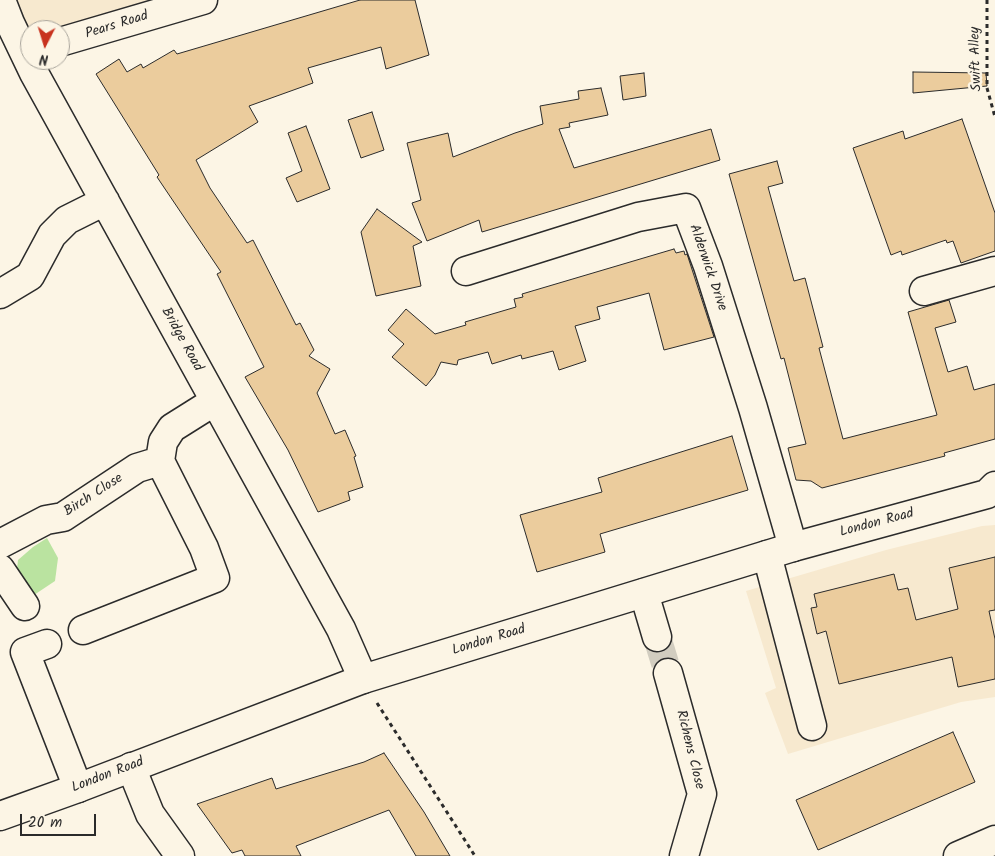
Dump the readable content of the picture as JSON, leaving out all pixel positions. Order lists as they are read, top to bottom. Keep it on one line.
{"streets":{"street":["Pears Road","Alderwick Drive","Bridge Road","Birch Close","London Road","Richens Close"],"path":["Swift Alley"]},"crossings":[["Alderwick Drive","London Road"],["Bridge Road","London Road"]],"scale_bar":"20 m","north":"bottom"}
